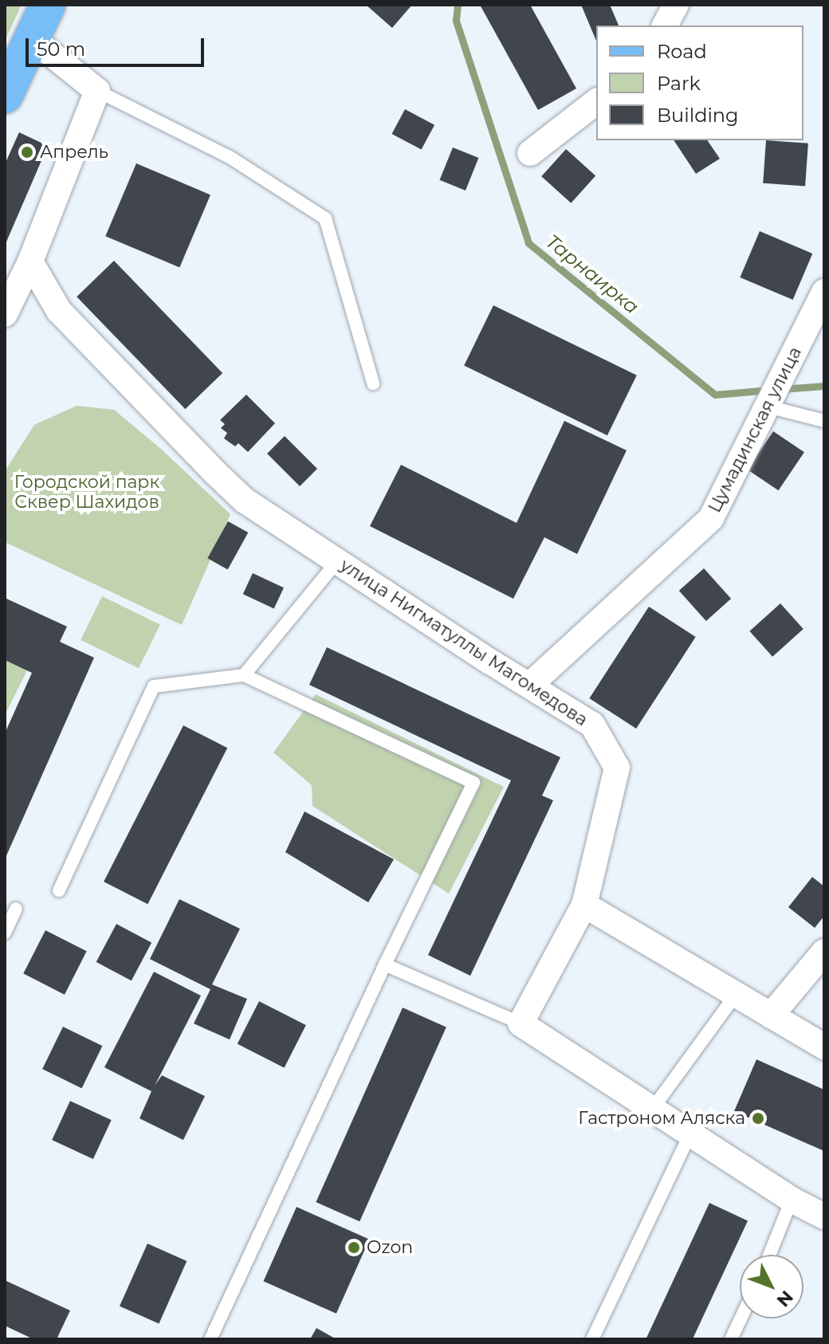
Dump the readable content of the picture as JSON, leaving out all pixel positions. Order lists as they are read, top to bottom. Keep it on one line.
{"streets":{"street":["Цумадинская улица","улица Нигматуллы Магомедова"]},"crossings":[["Цумадинская улица","улица Нигматуллы Магомедова"]],"water":["Тарнаирка"],"parks":["Городской парк Сквер Шахидов"],"places":["Апрель","Гастроном Аляска","Ozon"],"legend":["Road","Park","Building"],"scale_bar":"50 m","north":"bottom right"}
